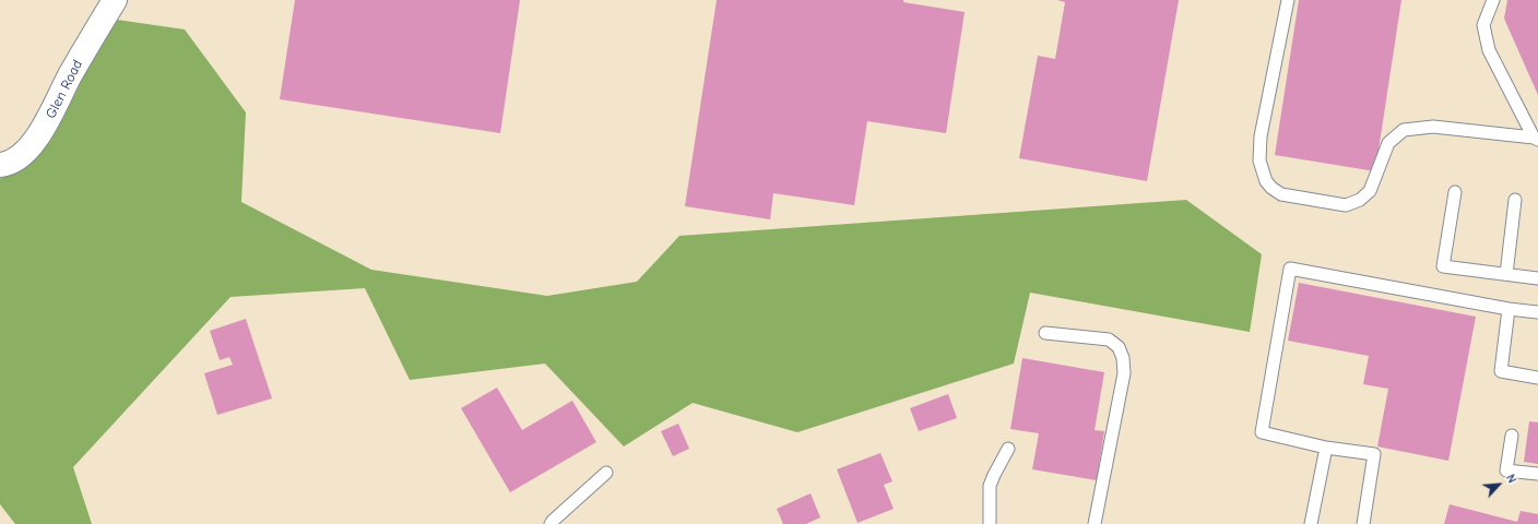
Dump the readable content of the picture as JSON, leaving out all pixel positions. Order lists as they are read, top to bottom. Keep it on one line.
{"streets":{"street":["Glen Road"]},"north":"top right"}
